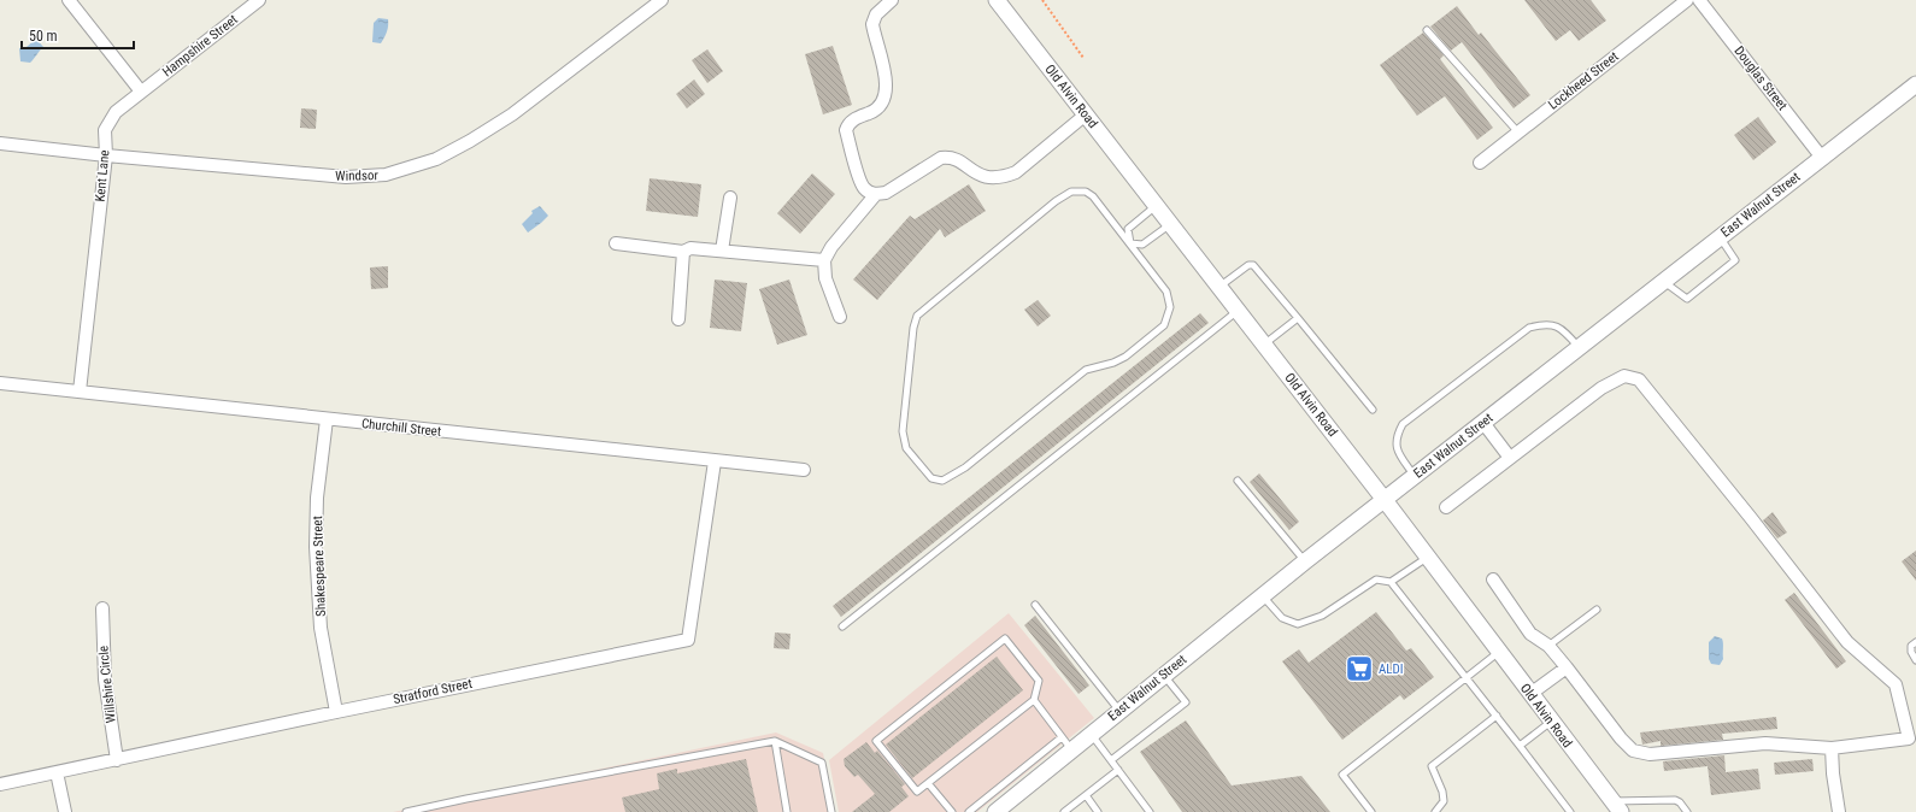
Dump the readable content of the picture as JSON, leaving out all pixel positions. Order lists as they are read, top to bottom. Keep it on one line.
{"streets":{"street":["Hampshire Street","Douglas Street","Lockheed Street","Old Alvin Road","Kent Lane","Windsor","East Walnut Street","Churchill Street","Shakespeare Street","Willshire Circle","Stratford Street"]},"crossings":[["Hampshire Street","Kent Lane"],["Douglas Street","East Walnut Street"],["Old Alvin Road","East Walnut Street"],["Kent Lane","Windsor"],["Kent Lane","Churchill Street"],["Churchill Street","Shakespeare Street"],["Churchill Street","Stratford Street"],["Shakespeare Street","Stratford Street"],["Willshire Circle","Stratford Street"]],"places":{"supermarket":["ALDI"]},"scale_bar":"50 m"}
